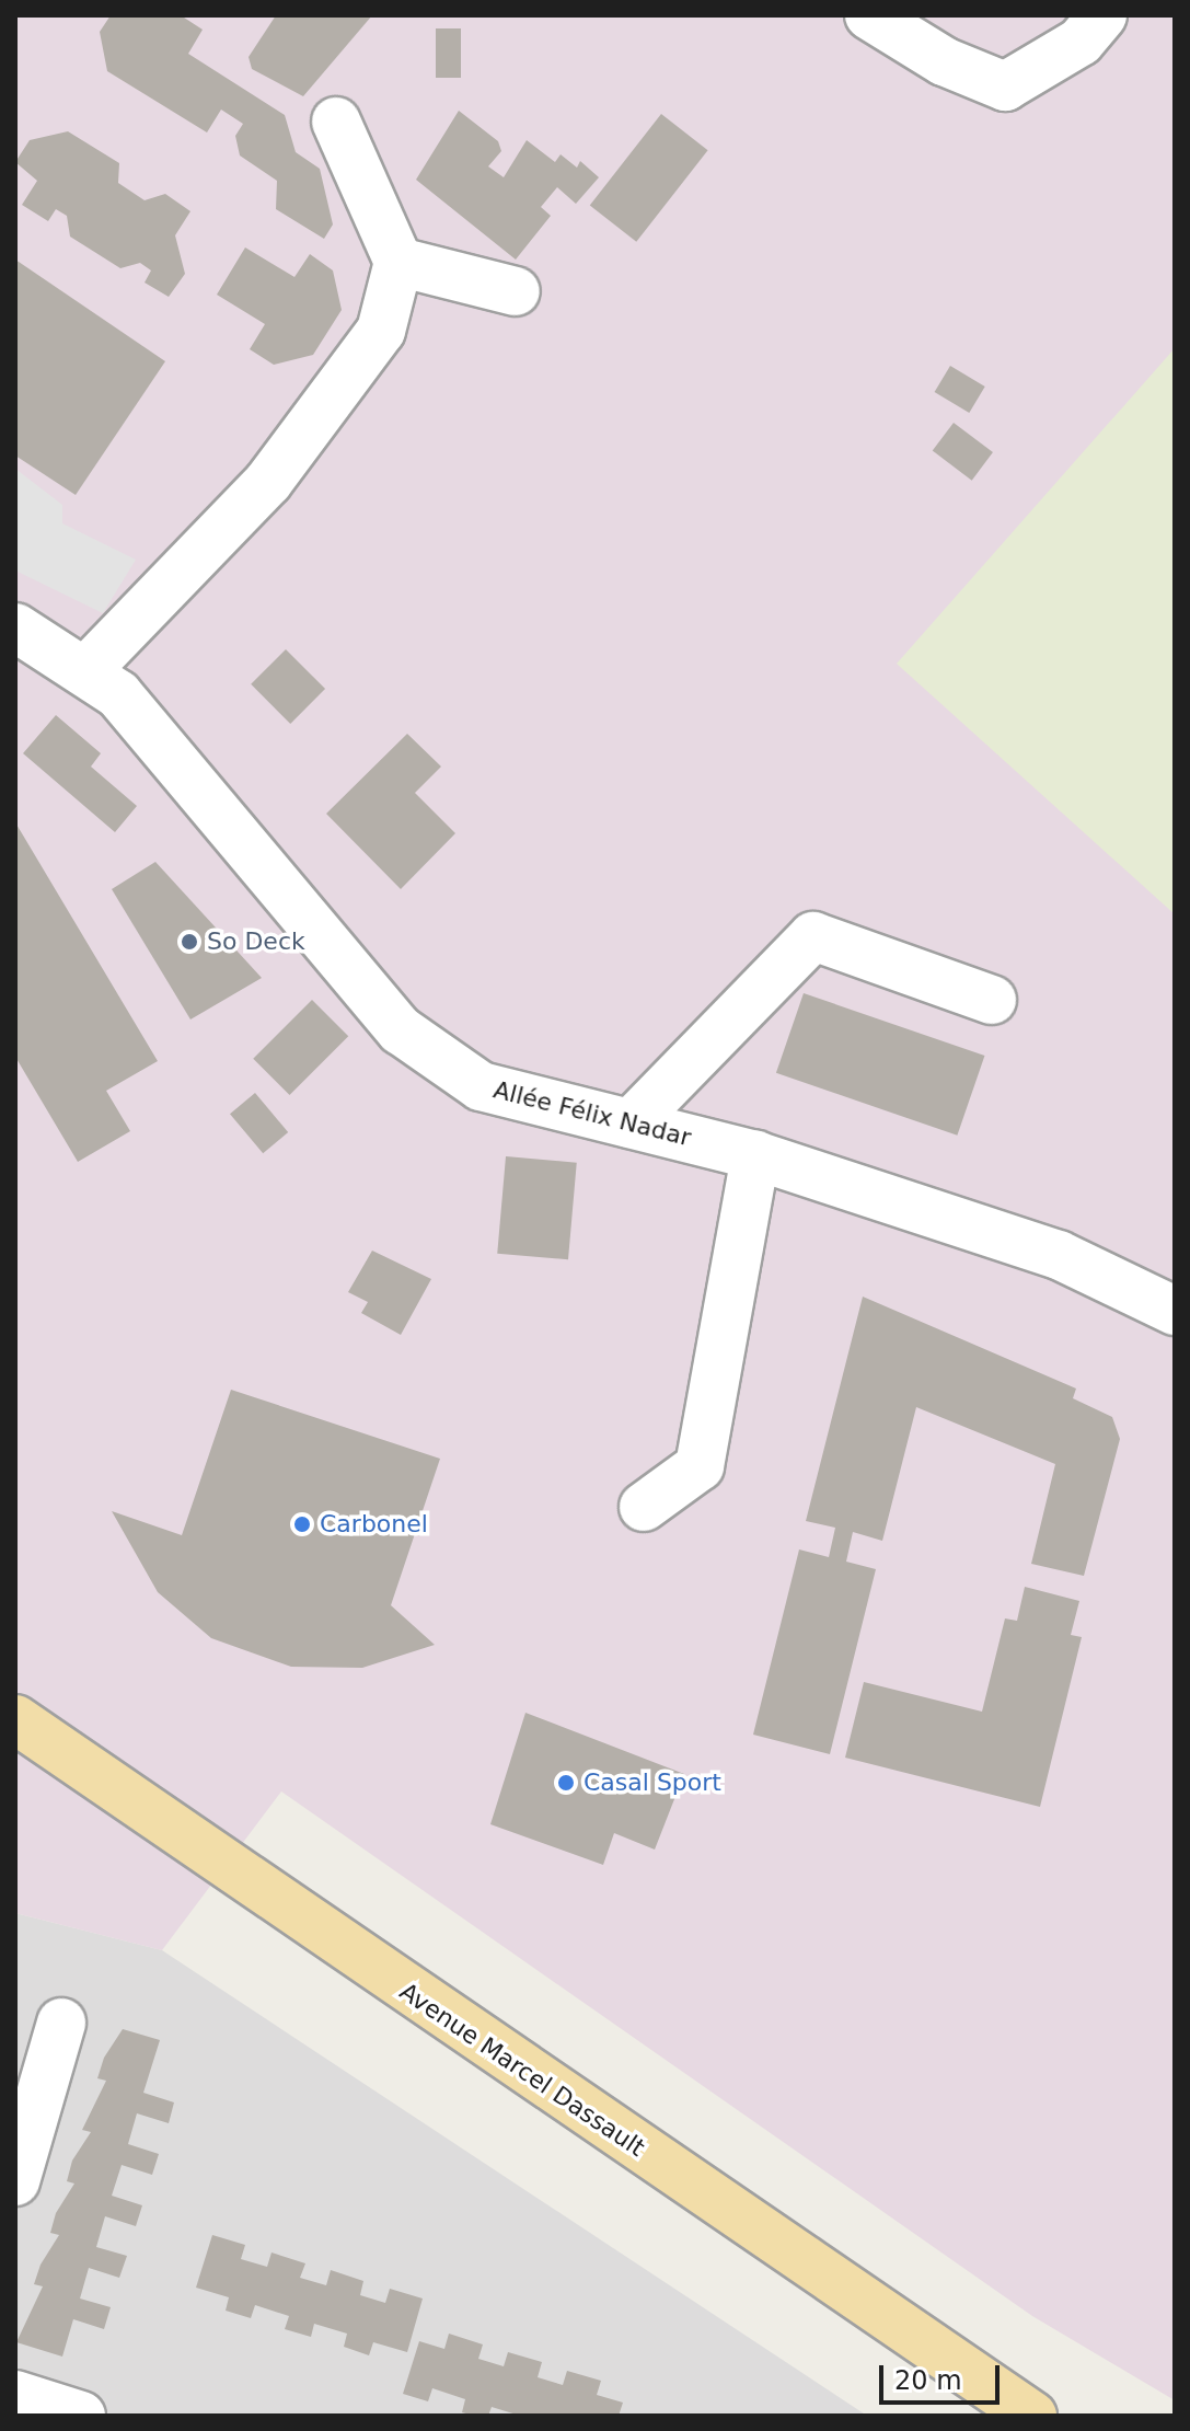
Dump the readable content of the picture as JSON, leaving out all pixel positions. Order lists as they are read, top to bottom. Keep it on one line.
{"streets":{"main road":["Avenue Marcel Dassault"],"street":["Allée Félix Nadar"]},"places":["So Deck","Carbonel","Casal Sport"],"scale_bar":"20 m"}
